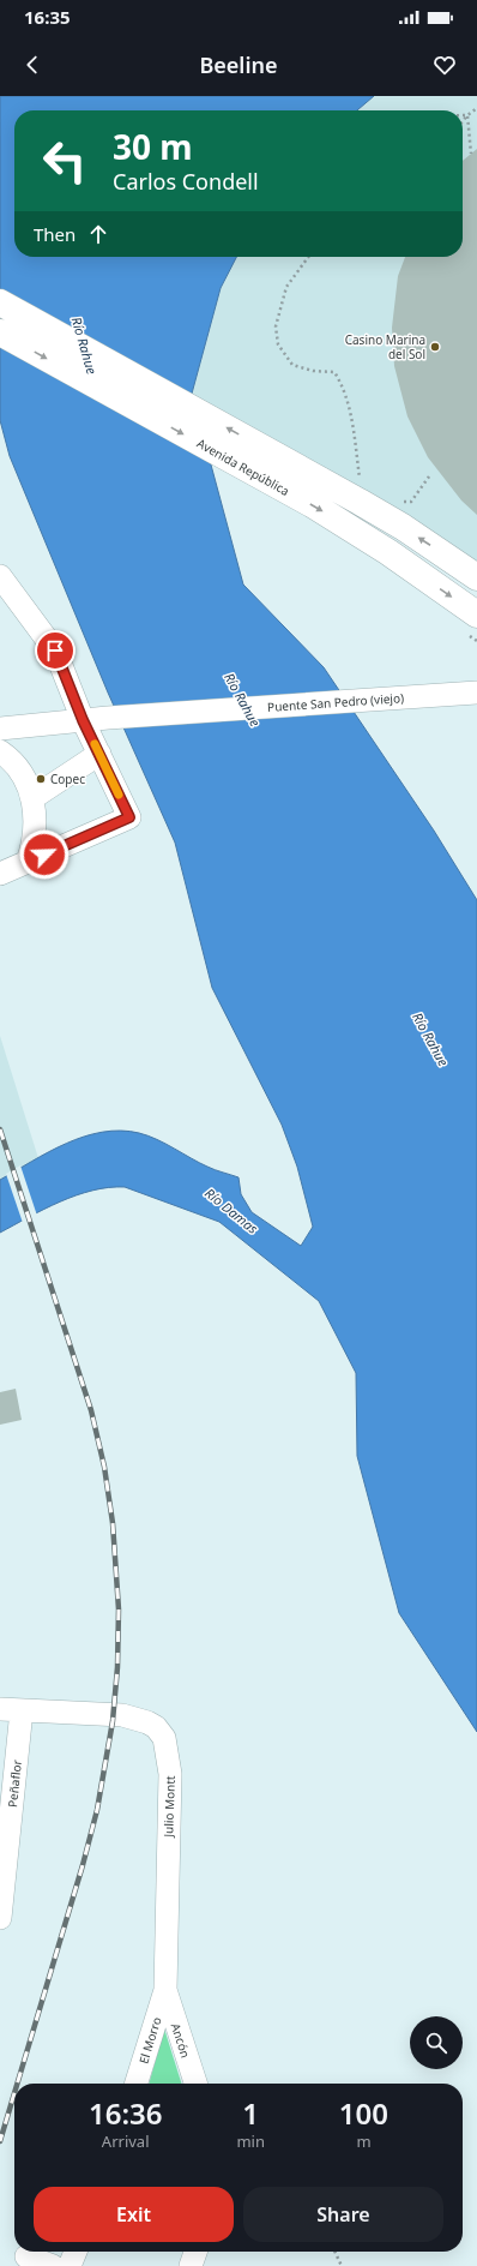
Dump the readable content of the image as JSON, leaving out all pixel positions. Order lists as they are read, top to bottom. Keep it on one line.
{"streets":{"main road":["Avenida República"],"street":["Puente San Pedro (viejo)","Peñaflor","Julio Montt","El Morro","Ancón"]},"crossings":[["Peñaflor","Julio Montt"],["Julio Montt","El Morro"],["Julio Montt","Ancón"],["El Morro","Ancón"]],"water":["Río Rahue","Río Damas"],"places":["Casino Marina del Sol","Copec"],"page":{"status":"16:35","header":"Beeline","turn":["30 m","Carlos Condell"],"then":"Then","eta":["16:36","Arrival","1","min","100","m"],"buttons":["Exit","Share"]}}
